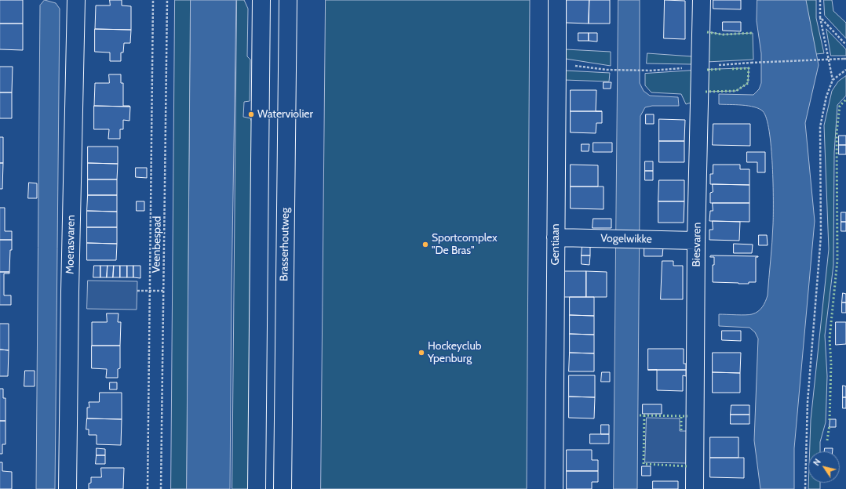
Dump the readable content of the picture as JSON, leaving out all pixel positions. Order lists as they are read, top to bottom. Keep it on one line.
{"streets":{"street":["Vogelwikke","Moerasvaren","Brasserhoutweg","Gentiaan","Biesvaren"],"path":["Veenbespad"]},"crossings":[["Vogelwikke","Gentiaan"],["Vogelwikke","Biesvaren"]],"places":["Waterviolier","Sportcomplex \"De Bras\"","Hockeyclub Ypenburg"],"north":"top left"}
